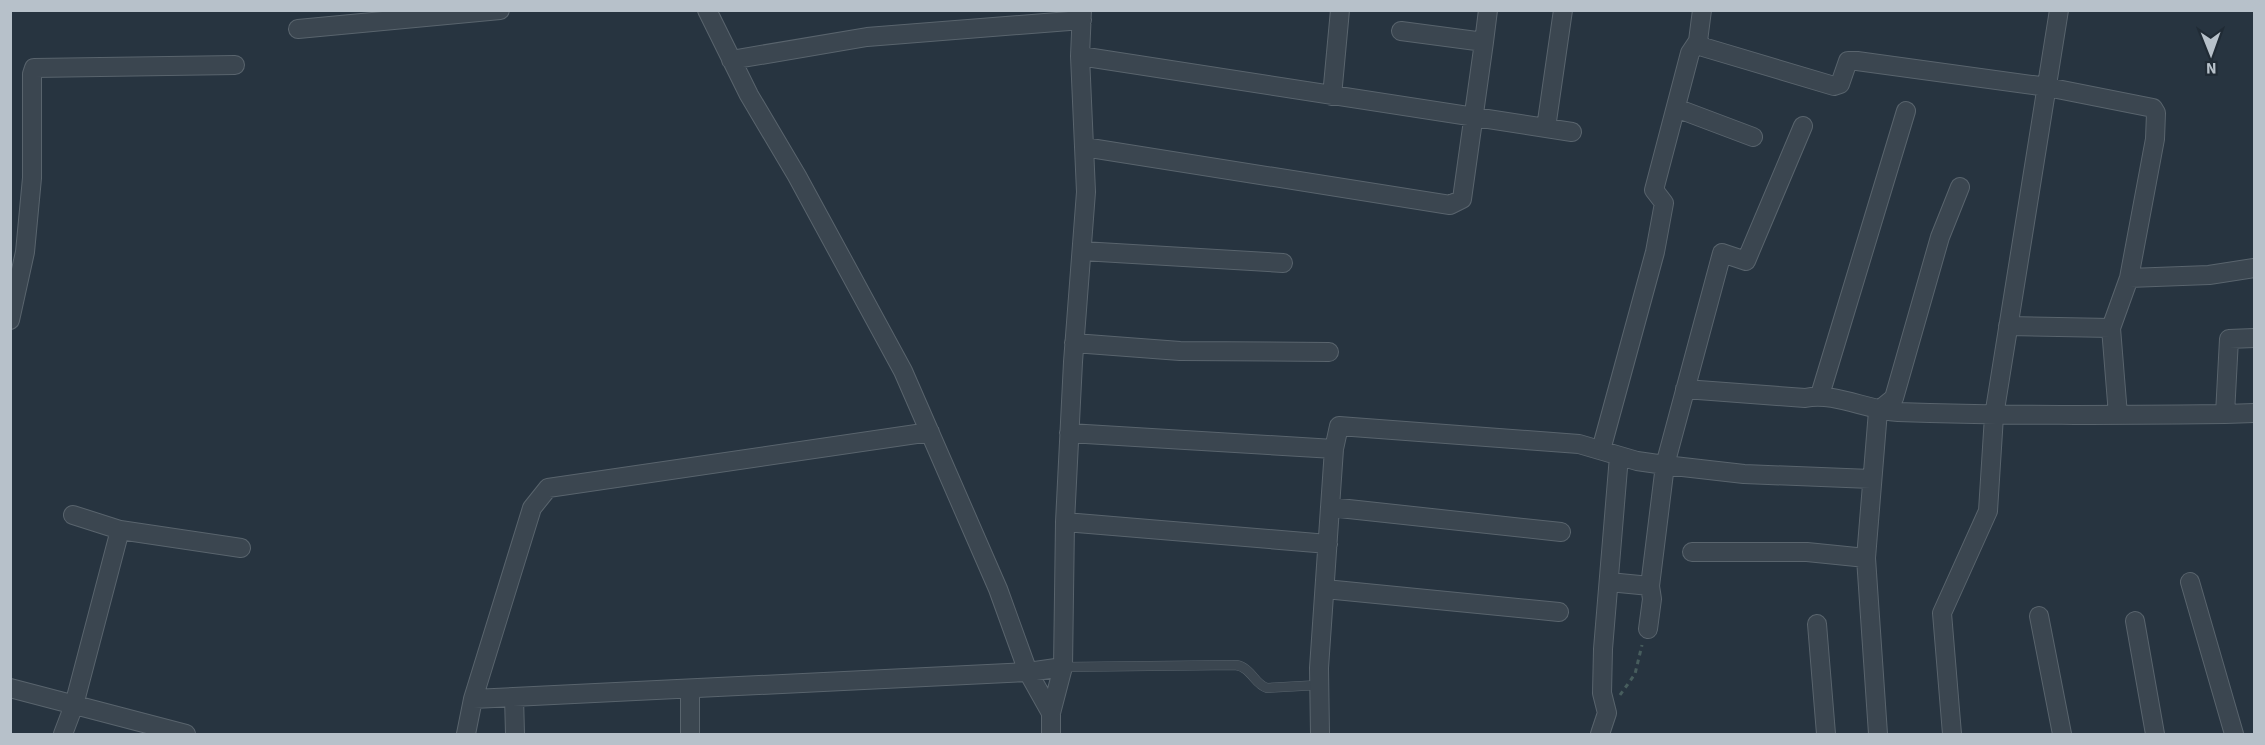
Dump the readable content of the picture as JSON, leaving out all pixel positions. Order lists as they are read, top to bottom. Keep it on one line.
{"north":"bottom"}
